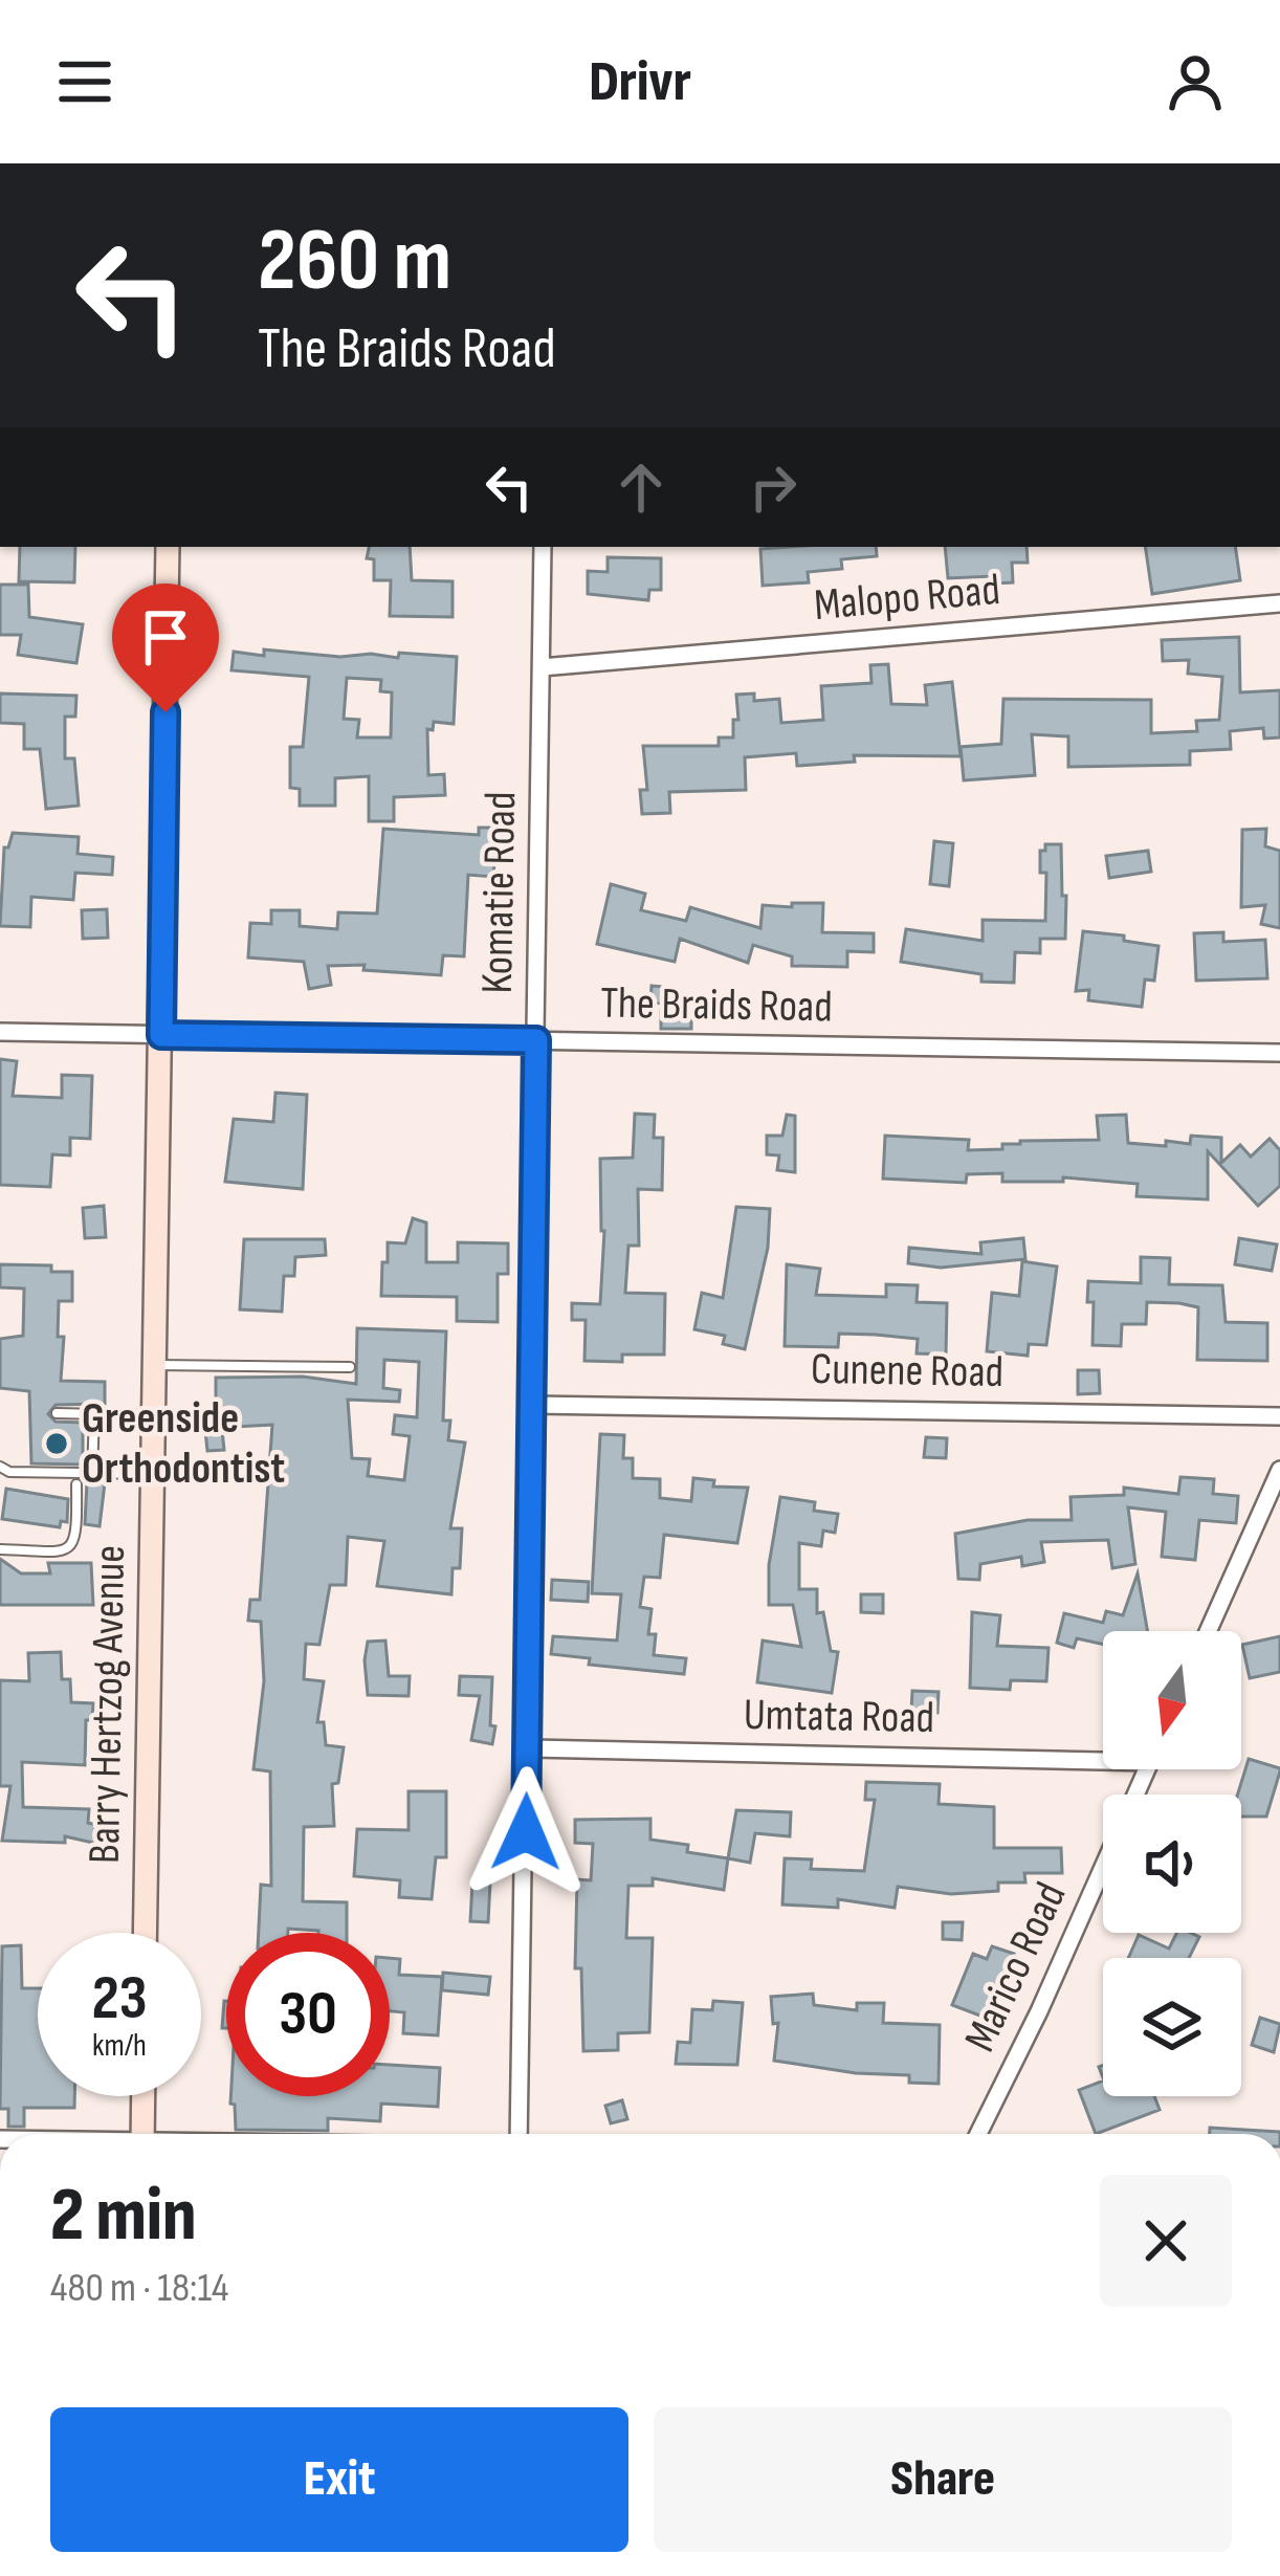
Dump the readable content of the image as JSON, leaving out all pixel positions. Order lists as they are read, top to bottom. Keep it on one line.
{"streets":{"main road":["Barry Hertzog Avenue"],"street":["Malopo Road","Komatie Road","The Braids Road","Cunene Road","Umtata Road","Marico Road"]},"crossings":[["Malopo Road","Komatie Road"],["Komatie Road","The Braids Road"],["Komatie Road","Cunene Road"],["Komatie Road","Umtata Road"],["The Braids Road","Barry Hertzog Avenue"]],"places":["Greenside Orthodontist"],"north":"bottom","page":{"header":"Drivr","turn":["260 m","The Braids Road"],"speed":"23 km/h","limit":"30","heading":["2 min","480 m · 18:14"],"buttons":["Exit","Share"]}}
